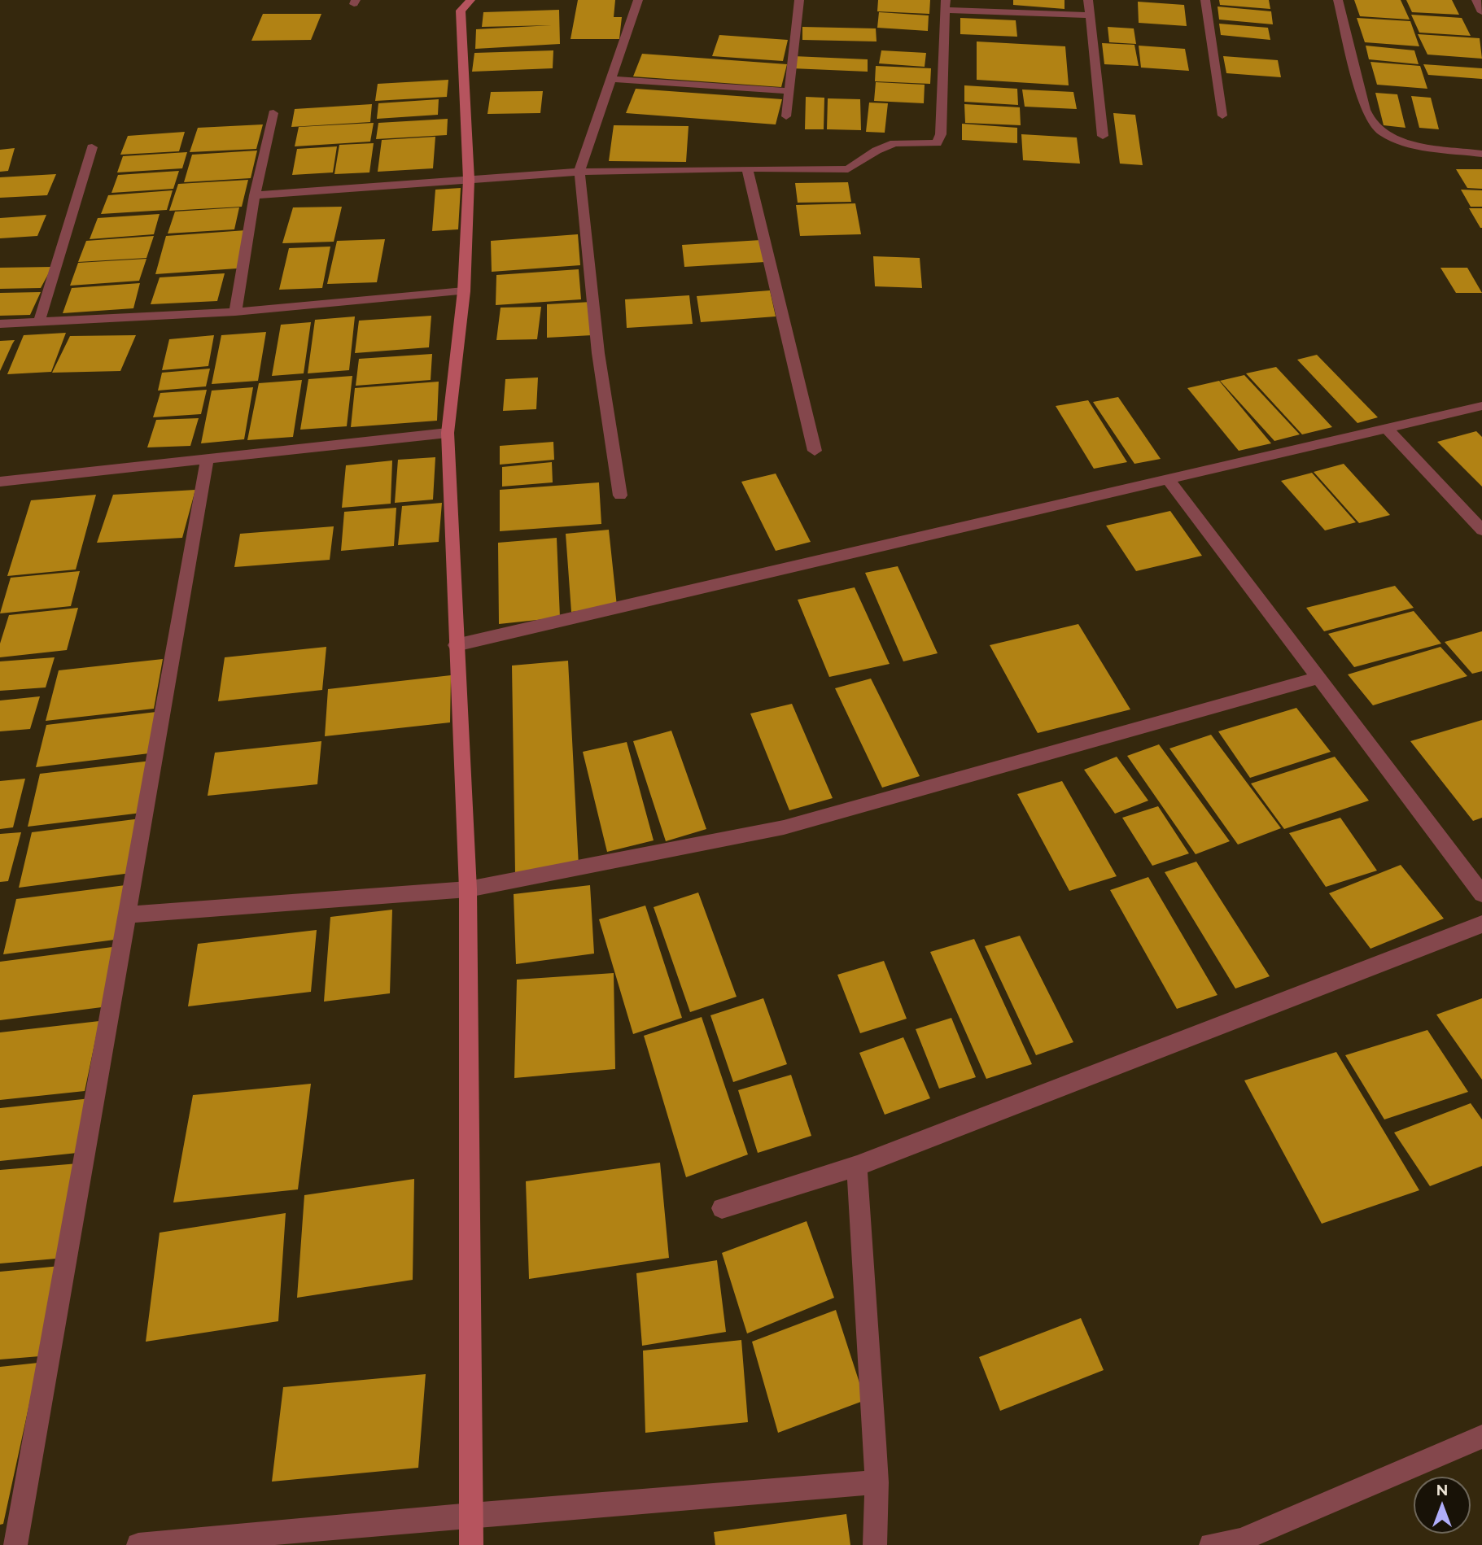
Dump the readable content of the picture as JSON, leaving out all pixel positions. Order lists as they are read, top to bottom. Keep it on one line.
{"north":"top"}
